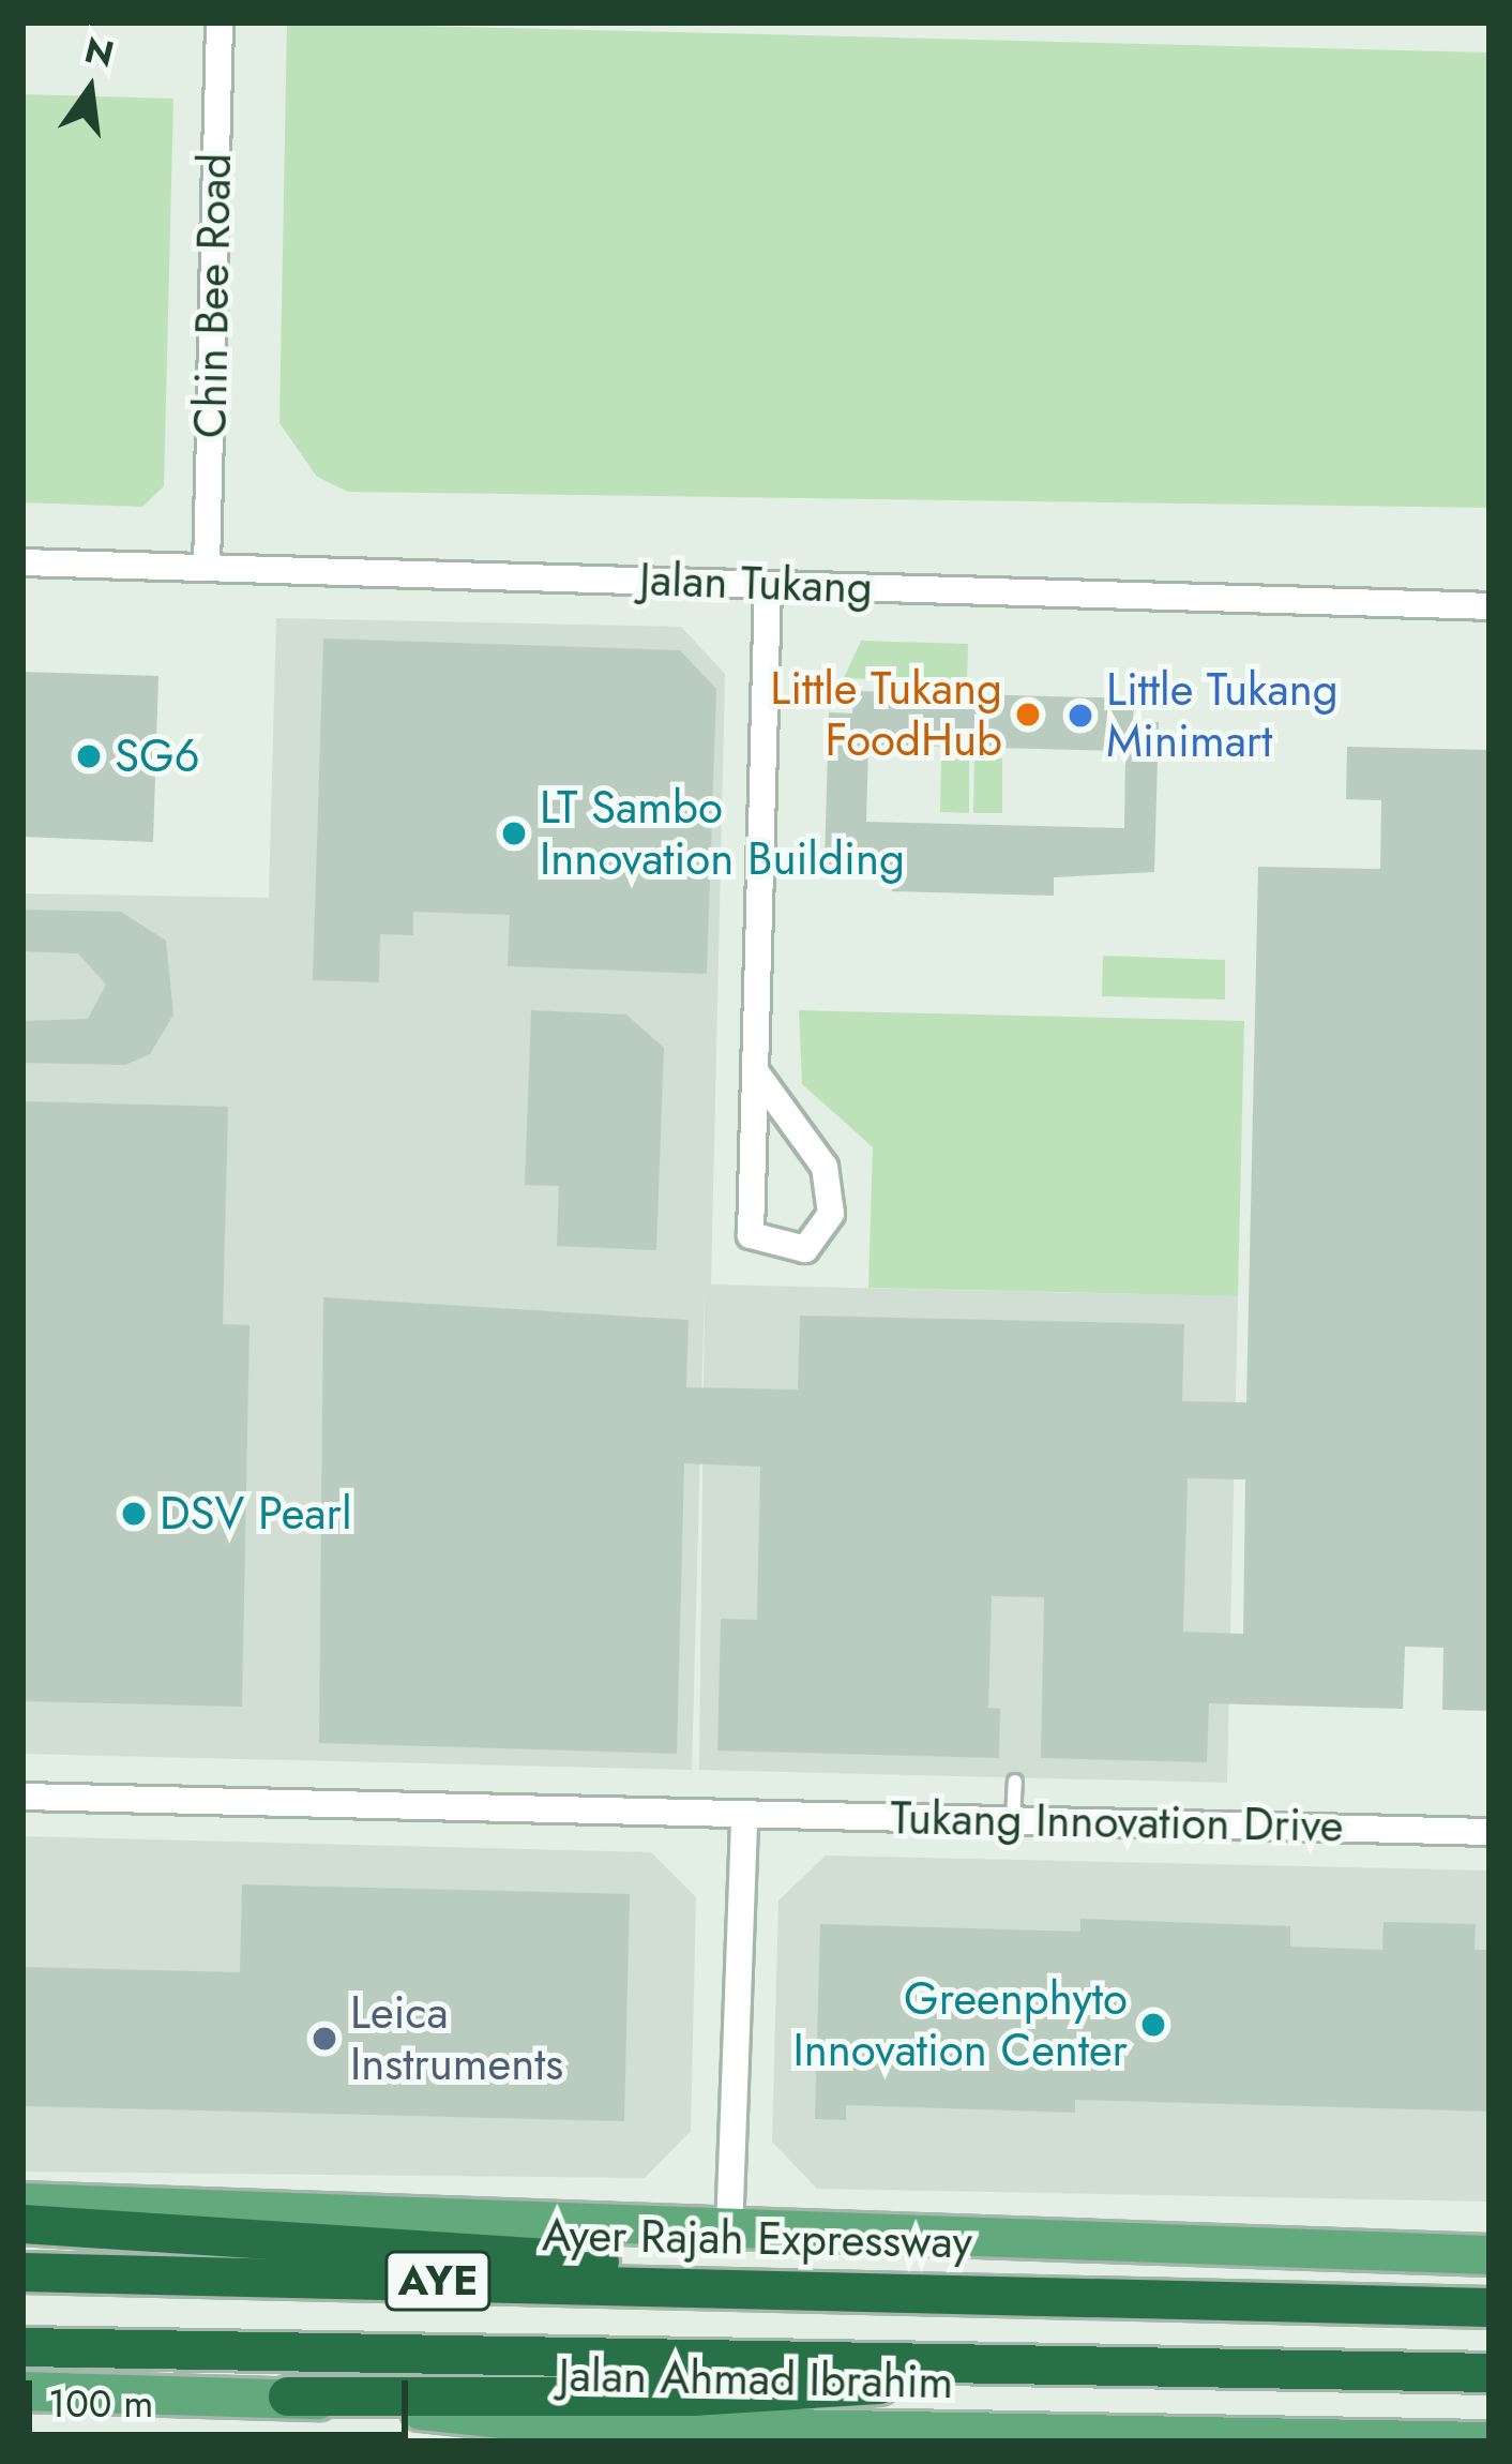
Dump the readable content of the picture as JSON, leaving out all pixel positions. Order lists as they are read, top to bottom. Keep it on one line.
{"streets":{"highway":["Ayer Rajah Expressway","AYE"],"main road":["Jalan Ahmad Ibrahim"],"street":["Chin Bee Road","Jalan Tukang","Tukang Innovation Drive"]},"crossings":[["Chin Bee Road","Jalan Tukang"]],"places":["Little Tukang FoodHub","Little Tukang Minimart","SG6","LT Sambo Innovation Building","DSV Pearl","Greenphyto Innovation Center","Leica Instruments"],"scale_bar":"100 m","north":"top"}
